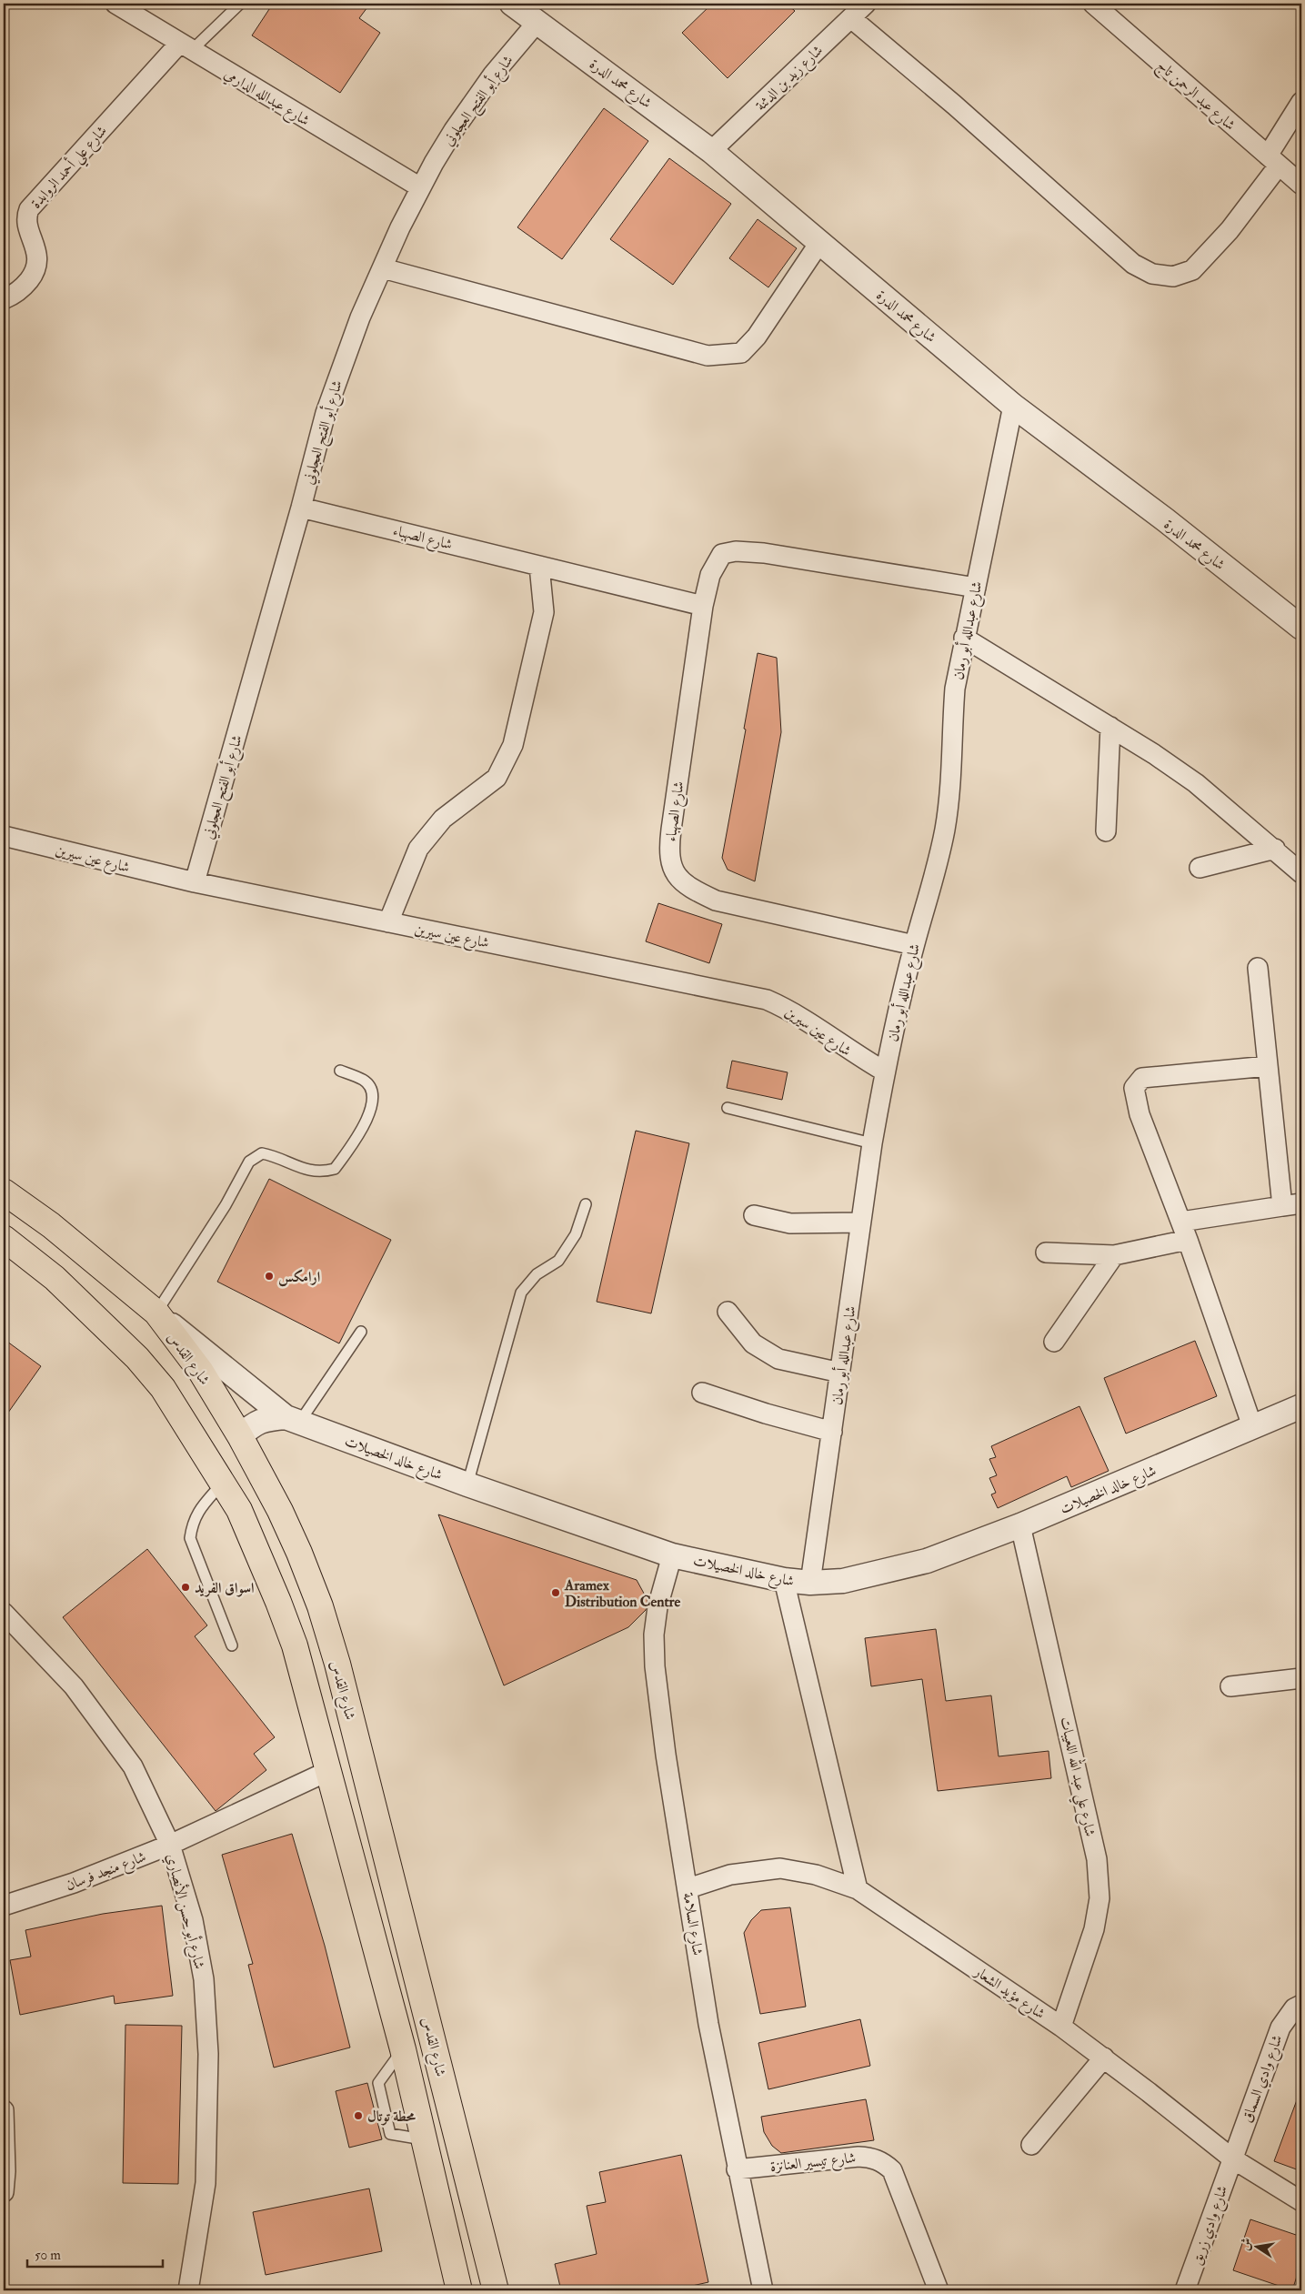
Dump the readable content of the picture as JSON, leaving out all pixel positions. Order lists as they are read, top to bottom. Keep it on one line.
{"streets":{"highway":["شارع القدس"],"street":["شارع زيد بن الدثنة","شارع محمد الدرة","شارع عبد الرحمن تاج","شارع عبدالله الدارمي","شارع أبو الفتح العجلوني","شارع علي أحمد الروابدة","شارع الصهباء","شارع عبدالله أبو رمان","شارع عين سيرين","شارع خالد الخصيلات","شارع علي عبد الله اللعيبات","شارع منجد فرسان","شارع أبو حسن الأنصاري","شارع السلامة","شارع مؤيد الشعار","شارع وادي السماق","شارع تيسير العنانزة","شارع وادي زريق"]},"crossings":[["شارع زيد بن الدثنة","شارع محمد الدرة"],["شارع محمد الدرة","شارع أبو الفتح العجلوني"],["شارع محمد الدرة","شارع عبدالله أبو رمان"],["شارع عبدالله الدارمي","شارع أبو الفتح العجلوني"],["شارع عبدالله الدارمي","شارع علي أحمد الروابدة"],["شارع أبو الفتح العجلوني","شارع الصهباء"],["شارع أبو الفتح العجلوني","شارع عين سيرين"],["شارع الصهباء","شارع عبدالله أبو رمان"],["شارع عبدالله أبو رمان","شارع عين سيرين"],["شارع عبدالله أبو رمان","شارع خالد الخصيلات"],["شارع القدس","شارع خالد الخصيلات"],["شارع خالد الخصيلات","شارع علي عبد الله اللعيبات"],["شارع خالد الخصيلات","شارع السلامة"],["شارع علي عبد الله اللعيبات","شارع مؤيد الشعار"],["شارع منجد فرسان","شارع أبو حسن الأنصاري"],["شارع السلامة","شارع مؤيد الشعار"],["شارع السلامة","شارع تيسير العنانزة"],["شارع مؤيد الشعار","شارع وادي السماق"],["شارع مؤيد الشعار","شارع وادي زريق"],["شارع وادي السماق","شارع وادي زريق"]],"places":["ارامكس","اسواق الفريد","Aramex Distribution Centre","محطة توتال"],"scale_bar":"50 m","north":"left"}
